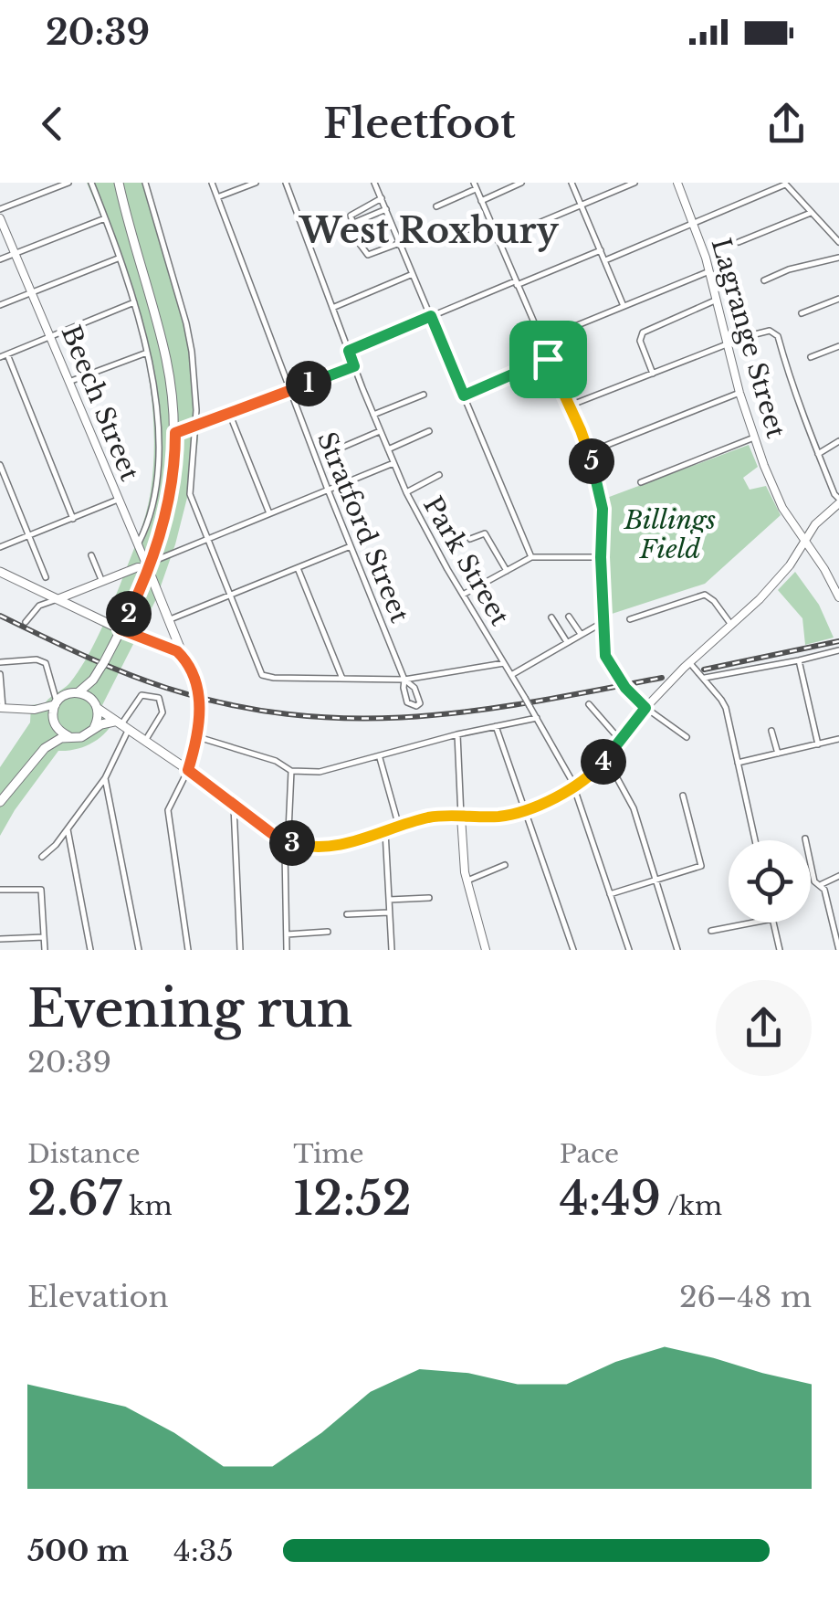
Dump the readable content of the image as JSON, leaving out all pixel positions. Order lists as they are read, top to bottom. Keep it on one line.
{"streets":{"main road":["Lagrange Street","Beech Street"],"street":["Stratford Street","Park Street"]},"districts":["West Roxbury"],"parks":["Billings Field"],"page":{"status":"20:39","header":"Fleetfoot","pins":["1","5","2","4","3"],"heading":["Evening run","20:39"],"stats":[["Distance","2.67 km"],["Time","12:52"],["Pace","4:49 /km"]],"chart":["Elevation","26–48 m"],"list":[{"name":"500 m","note":"4:35"}]}}
